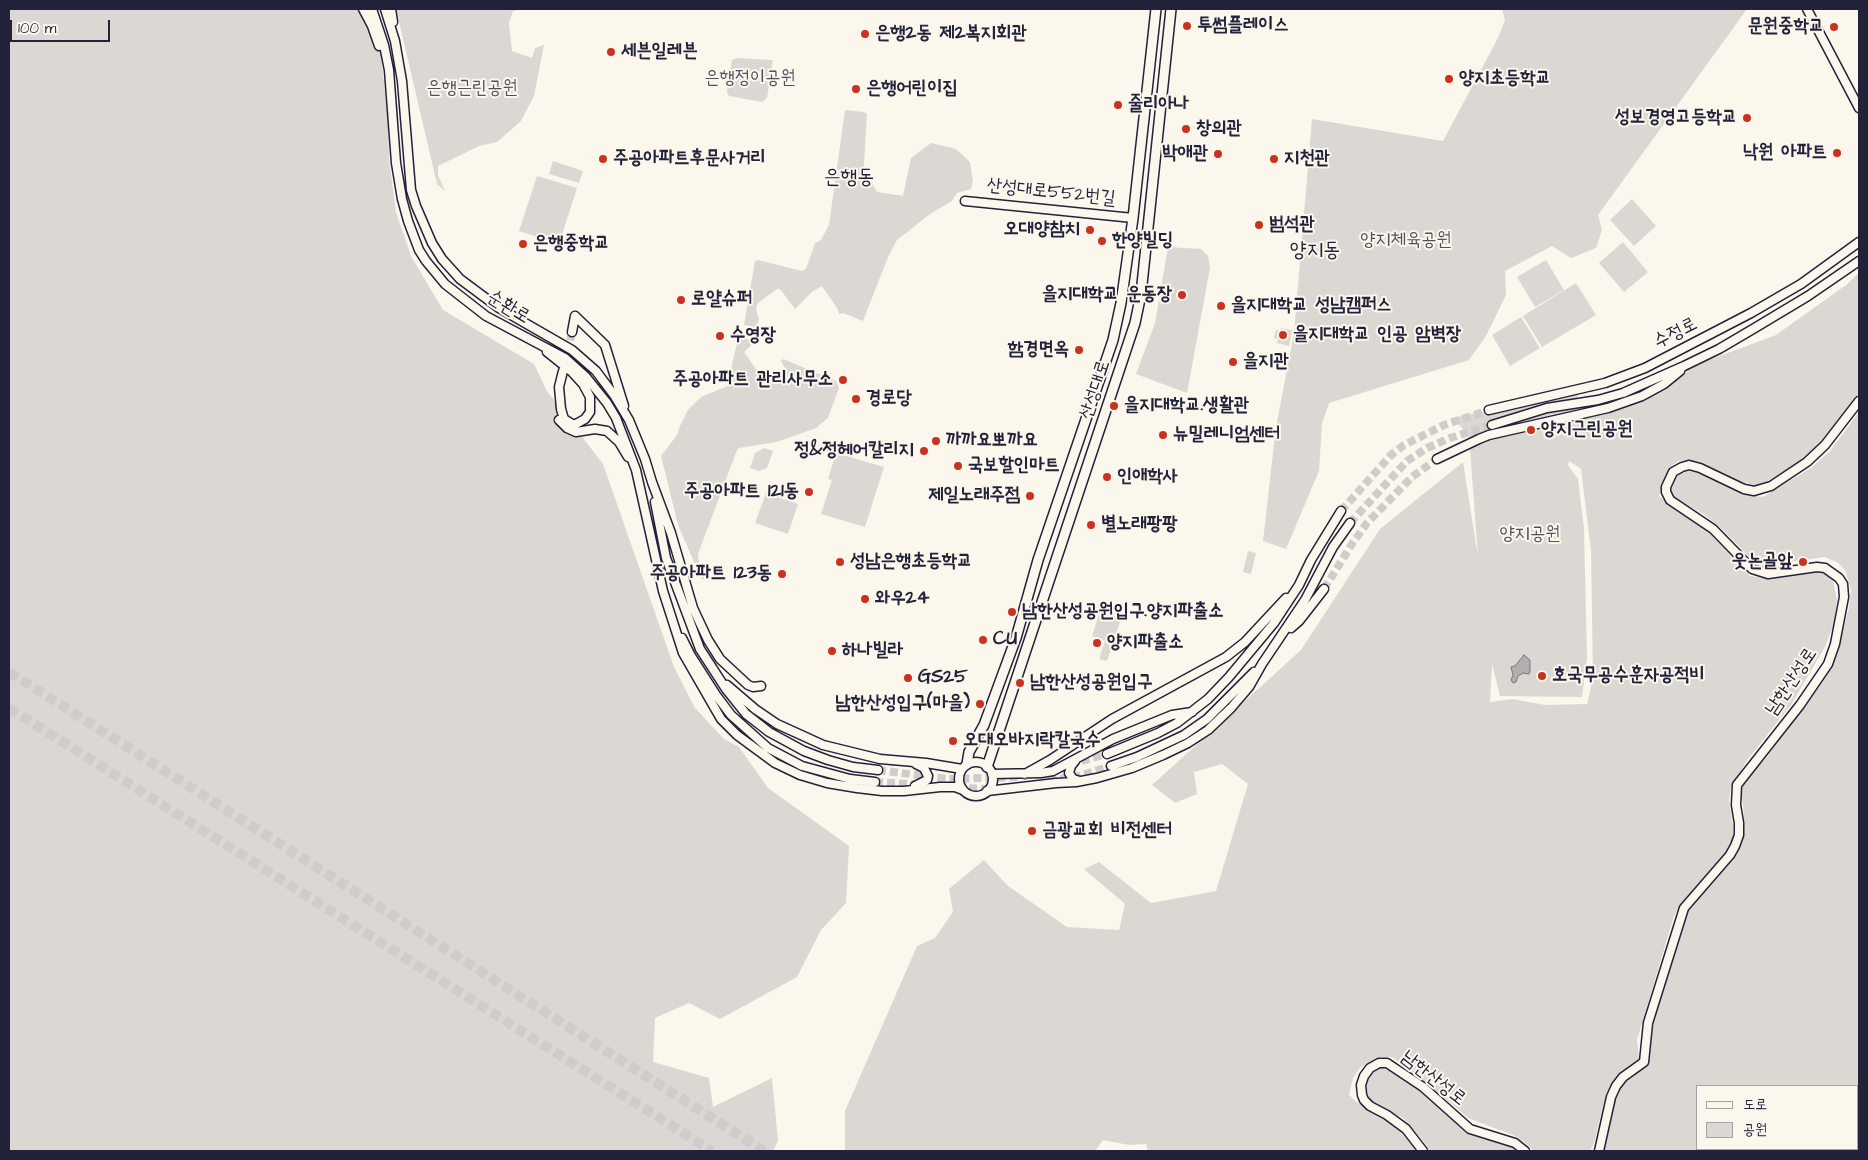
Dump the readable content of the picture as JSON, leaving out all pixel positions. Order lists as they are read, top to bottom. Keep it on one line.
{"streets":{"main road":["산성대로552번길","순환로","수정로","산성대로","남한산성로"]},"crossings":[["산성대로552번길","산성대로"]],"districts":["은행동","양지동"],"parks":["은행정이공원","은행근린공원","양지체육공원","양지공원"],"places":["투썸플레이스","문원중학교","은행2동 제2복지회관","세븐일레븐","양지초등학교","은행어린이집","줄리아나","성보경영고등학교","창의관","낙원 아파트","박애관","주공아파트후문사거리","지천관","범석관","오대양참치","한양빌딩","은행중학교","을지대학교 운동장","로얄슈퍼","을지대학교 성남캠퍼스","을지대학교 인공 암벽장","수영장","함경면옥","을지관","주공아파트 관리사무소","경로당","을지대학교.생활관","양지근린공원","뉴밀레니엄센터","까까요뽀까요","정&정헤어칼리지","국보할인마트","인애학사","주공아파트 121동","제일노래주점","별노래팡팡","성남은행초등학교","웃논골앞","주공아파트 123동","와우24","남한산성공원입구.양지파출소","CU","양지파출소","하나빌라","호국무공수훈자공적비","GS25","남한산성공원입구","남한산성입구(마을)","오대오바지락칼국수","금광교회 비전센터"],"legend":["도로","공원"],"scale_bar":"100 m"}
